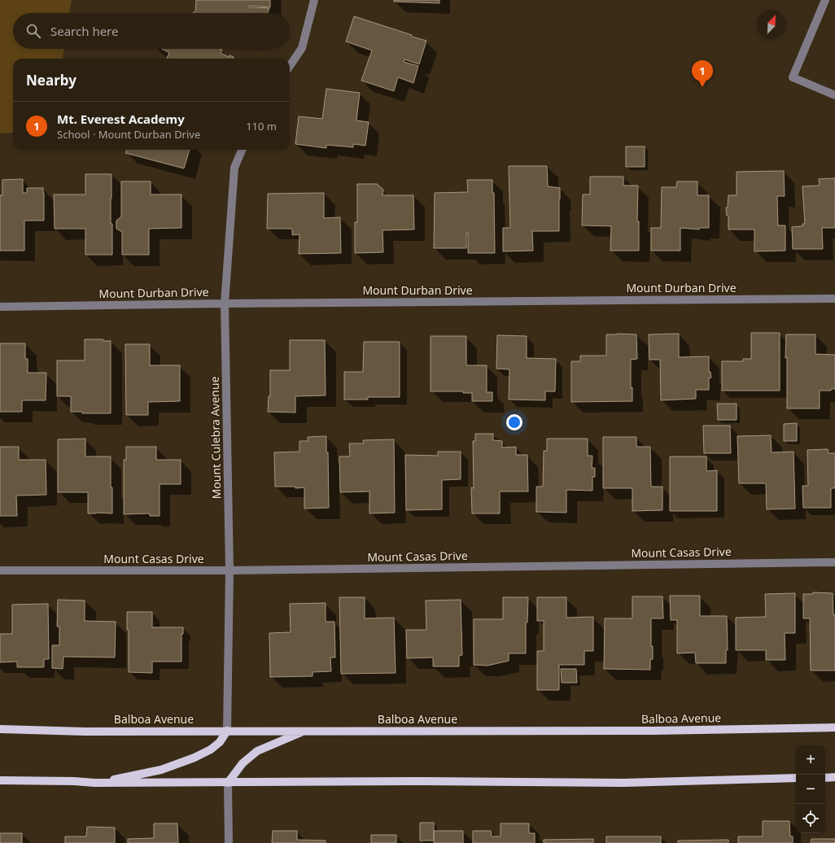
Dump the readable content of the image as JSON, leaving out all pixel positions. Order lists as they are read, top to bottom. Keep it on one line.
{"streets":{"main road":["Balboa Avenue"],"street":["Mount Durban Drive","Mount Culebra Avenue","Mount Casas Drive"]},"crossings":[["Mount Durban Drive","Mount Culebra Avenue"],["Mount Culebra Avenue","Mount Casas Drive"],["Mount Culebra Avenue","Balboa Avenue"]],"north":"top right","page":{"search":"Search here","heading":"Nearby","pins":"1","list":[{"mark":"1","name":"Mt. Everest Academy","note":"School · Mount Durban Drive","value":"110 m"}],"map_buttons":["+","−"]}}
